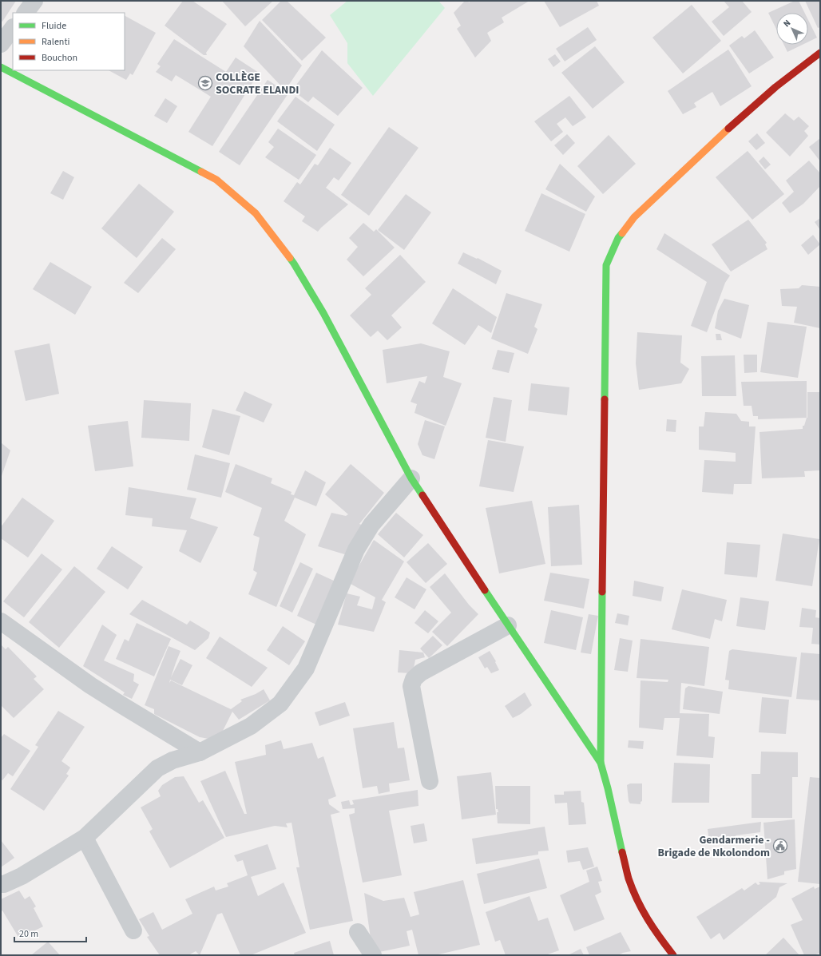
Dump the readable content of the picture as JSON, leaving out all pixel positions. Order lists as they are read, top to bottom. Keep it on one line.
{"places":{"school or university":["COLLÈGE SOCRATE ELANDI"],"public building":["Gendarmerie - Brigade de Nkolondom"]},"legend":["Fluide","Ralenti","Bouchon"],"scale_bar":"20 m","north":"top left"}
